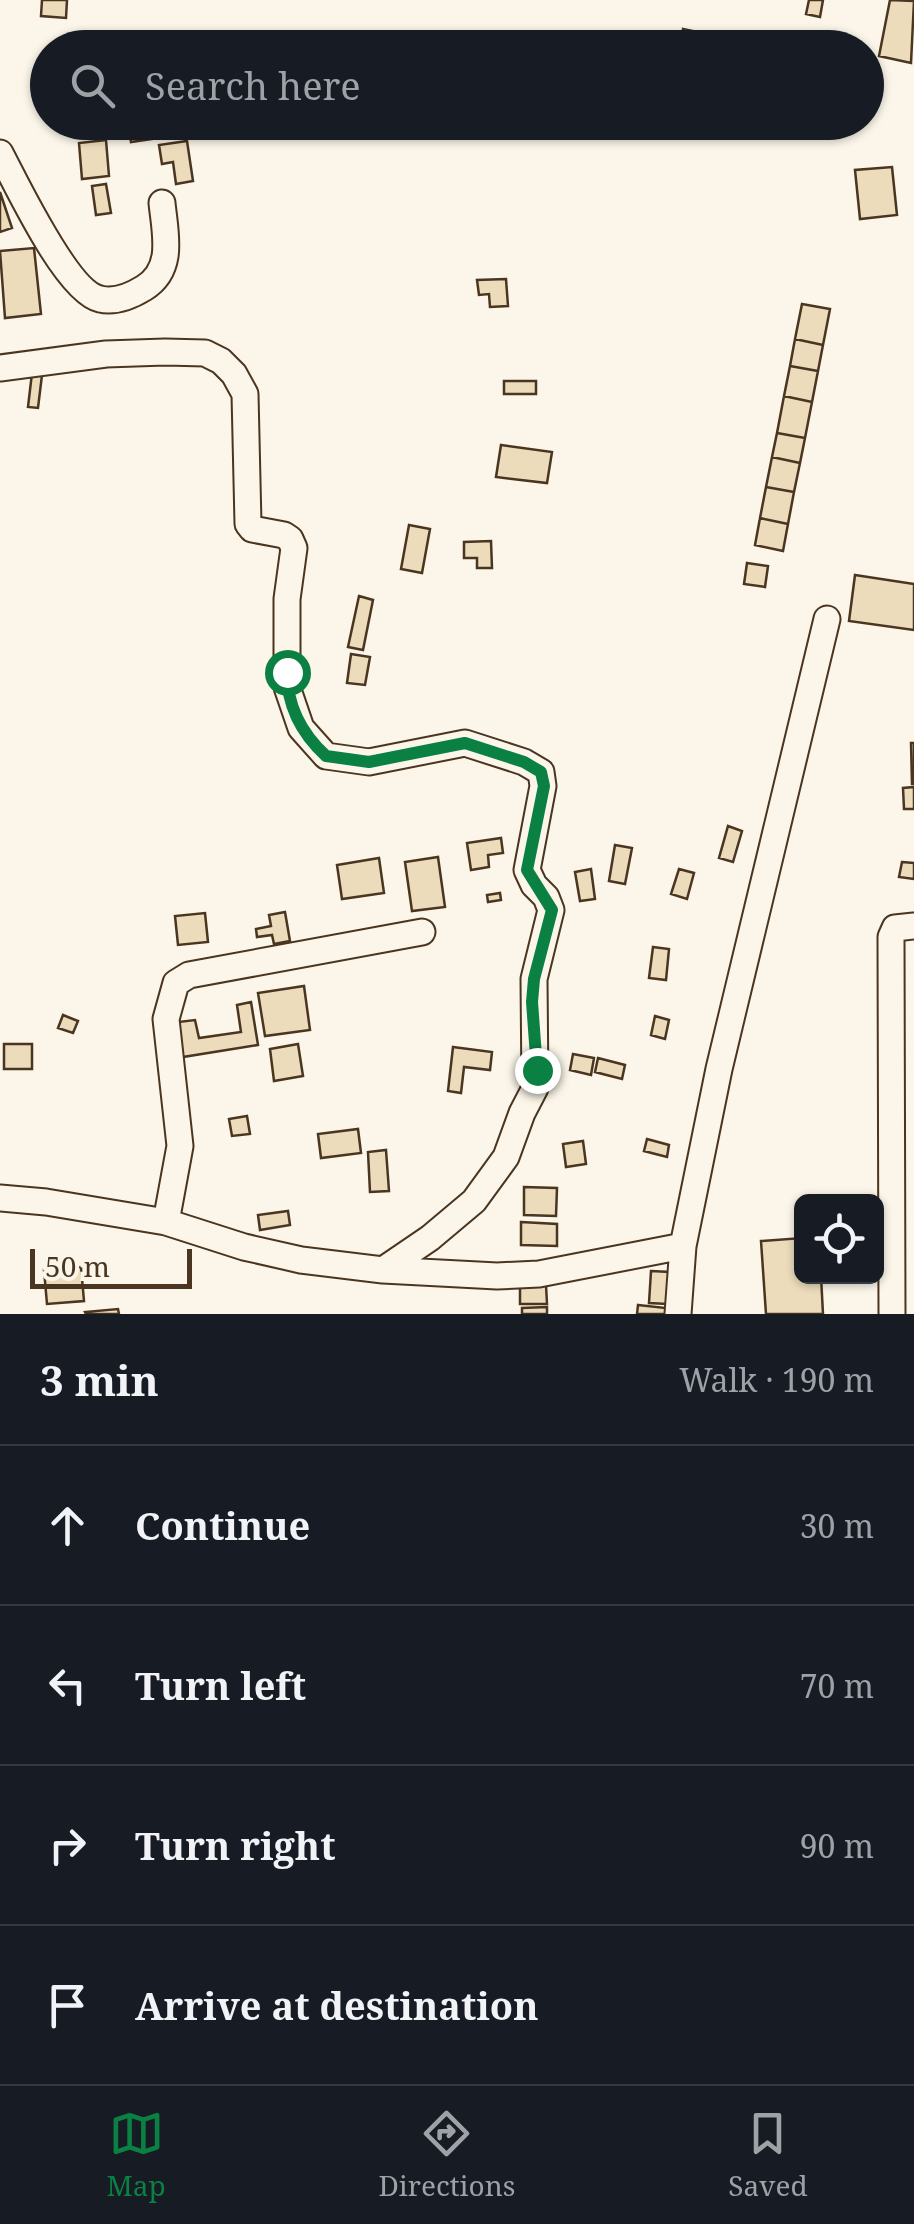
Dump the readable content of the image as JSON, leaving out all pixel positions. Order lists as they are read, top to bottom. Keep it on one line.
{"scale_bar":"50 m","page":{"search":"Search here","scale":"50 m","heading":["3 min","Walk · 190 m"],"list":[["Continue","30 m"],["Turn left","70 m"],["Turn right","90 m"],"Arrive at destination"],"nav":["Map","Directions","Saved"]}}
